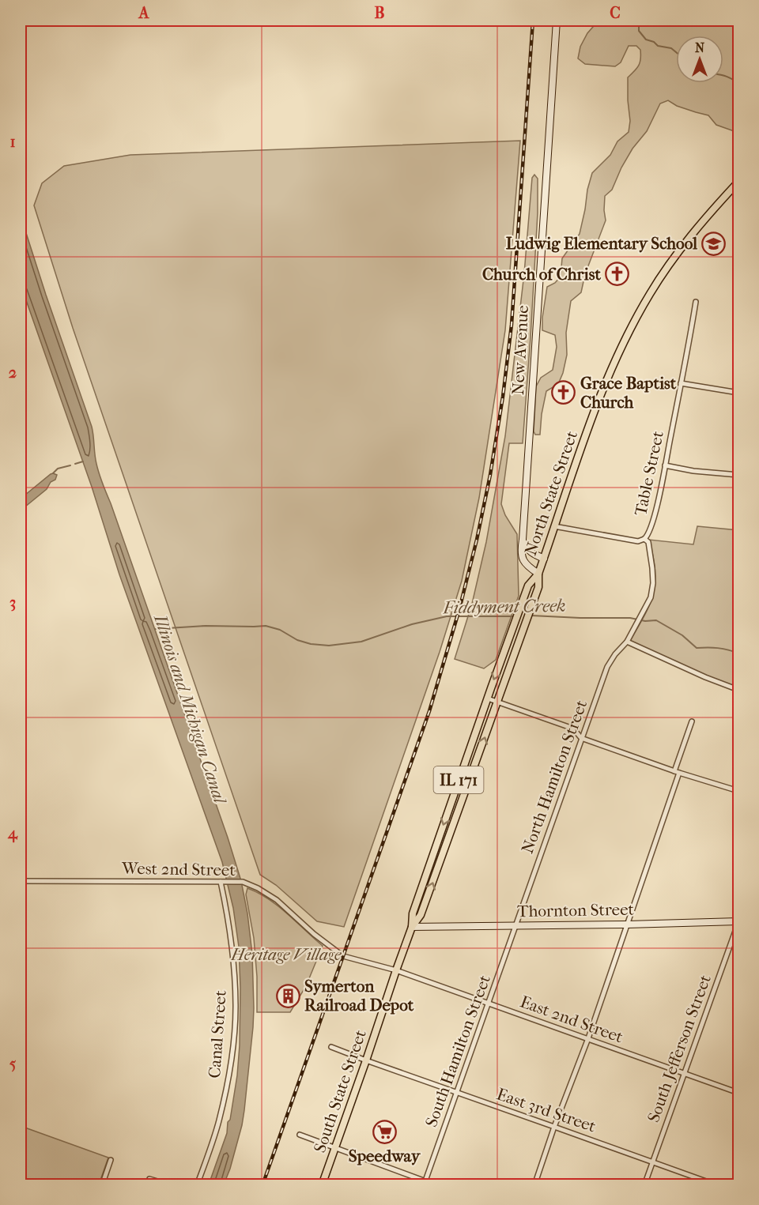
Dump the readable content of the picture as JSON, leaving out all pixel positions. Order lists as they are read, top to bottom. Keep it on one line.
{"streets":{"main road":["New Avenue","North State Street","IL 171","Thornton Street","South State Street"],"street":["Table Street","North Hamilton Street","West 2nd Street","East 2nd Street","Canal Street","South Jefferson Street","South Hamilton Street","East 3rd Street"]},"crossings":[["New Avenue","North State Street"],["Table Street","North Hamilton Street"],["North State Street","Thornton Street"],["North State Street","South State Street"],["North Hamilton Street","Thornton Street"],["North Hamilton Street","South Hamilton Street"],["West 2nd Street","East 2nd Street"],["West 2nd Street","Canal Street"],["West 2nd Street","South State Street"],["Thornton Street","South Jefferson Street"],["Thornton Street","South Hamilton Street"],["Thornton Street","South State Street"],["East 2nd Street","South Jefferson Street"],["East 2nd Street","South Hamilton Street"],["East 2nd Street","South State Street"],["South Jefferson Street","East 3rd Street"],["South Hamilton Street","East 3rd Street"],["South State Street","East 3rd Street"]],"water":["Fiddyment Creek","Illinois and Michigan Canal"],"parks":["Heritage Village"],"places":{"school or university":["Ludwig Elementary School"],"church":["Church of Christ","Grace Baptist Church"],"building":["Symerton Railroad Depot"],"supermarket":["Speedway"]},"north":"top","grid":{"columns":["A","B","C"],"rows":["1","2","3","4","5"]}}
